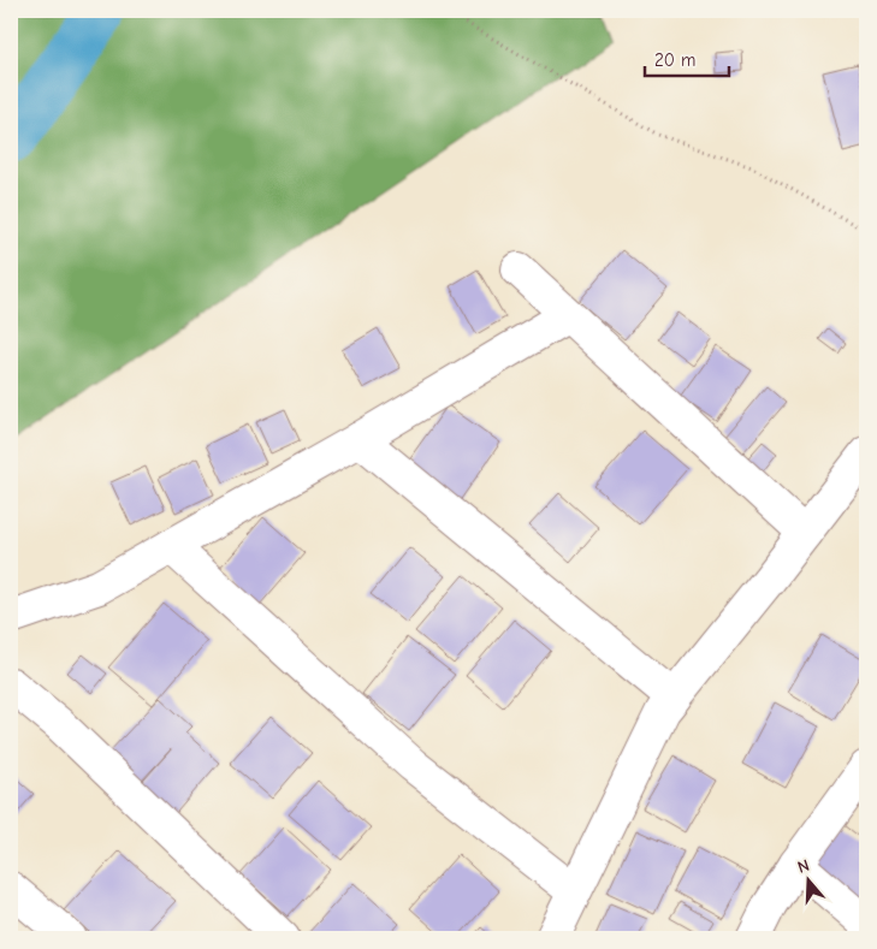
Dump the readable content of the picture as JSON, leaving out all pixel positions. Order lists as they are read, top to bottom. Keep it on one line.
{"scale_bar":"20 m","north":"top"}
